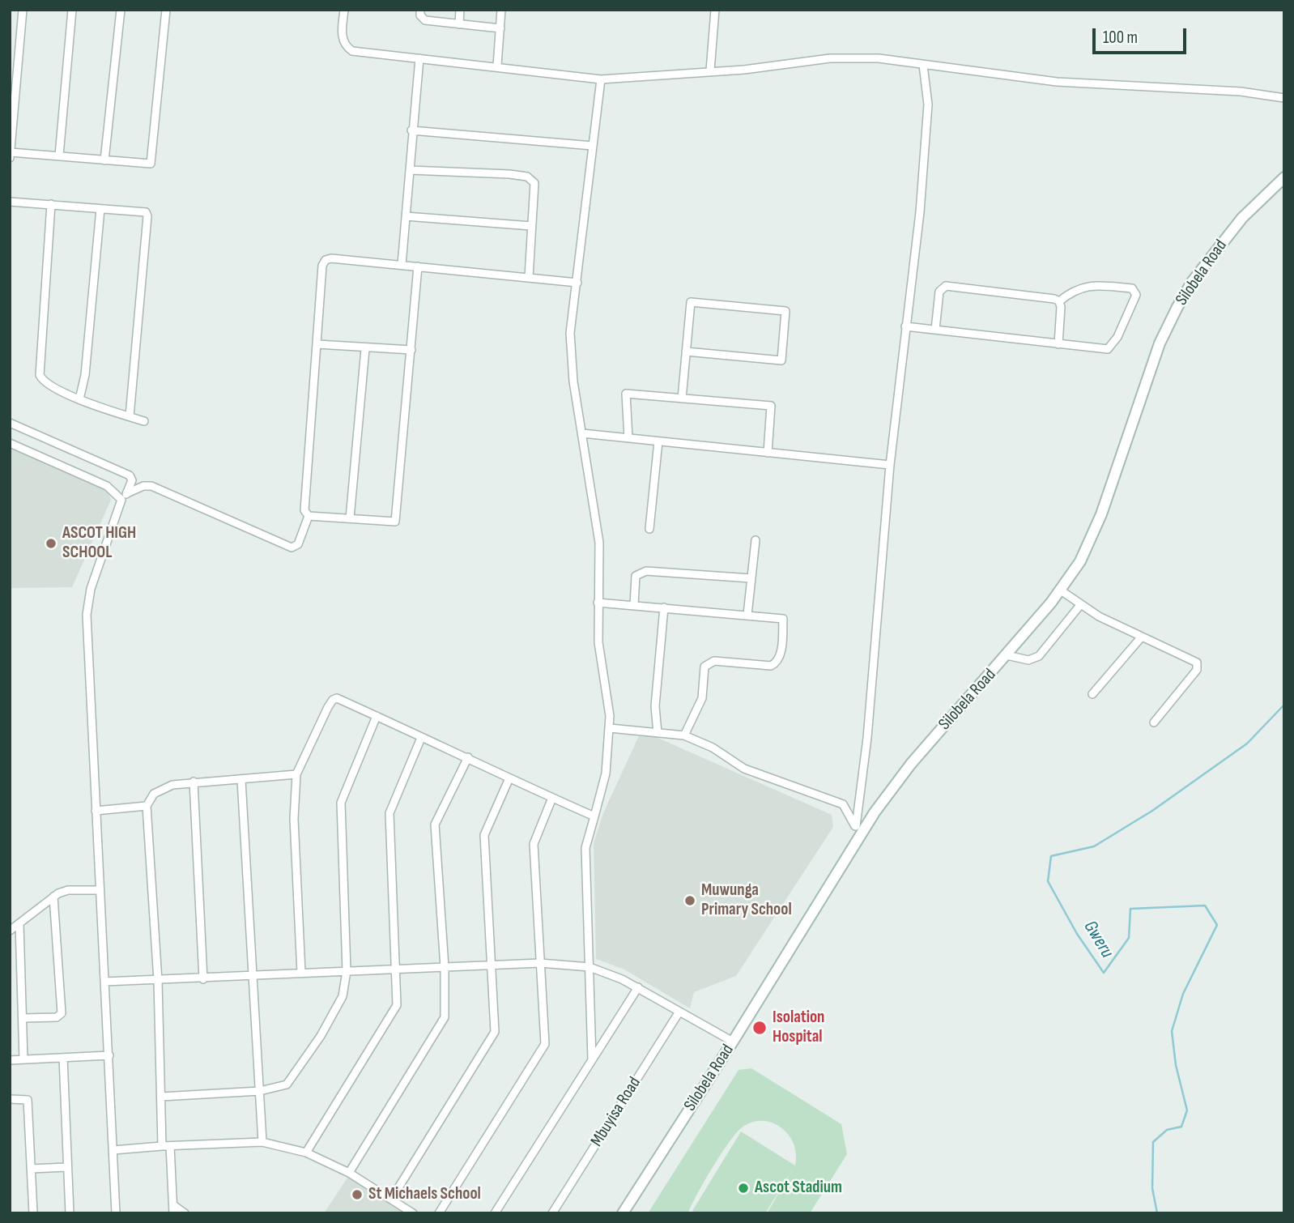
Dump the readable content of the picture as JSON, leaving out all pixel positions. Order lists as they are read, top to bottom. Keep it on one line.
{"streets":{"street":["Silobela Road","Mbuyisa Road"]},"water":["Gweru"],"places":["ASCOT HIGH SCHOOL","Muwunga Primary School","Isolation Hospital","Ascot Stadium","St Michaels School"],"scale_bar":"100 m"}
